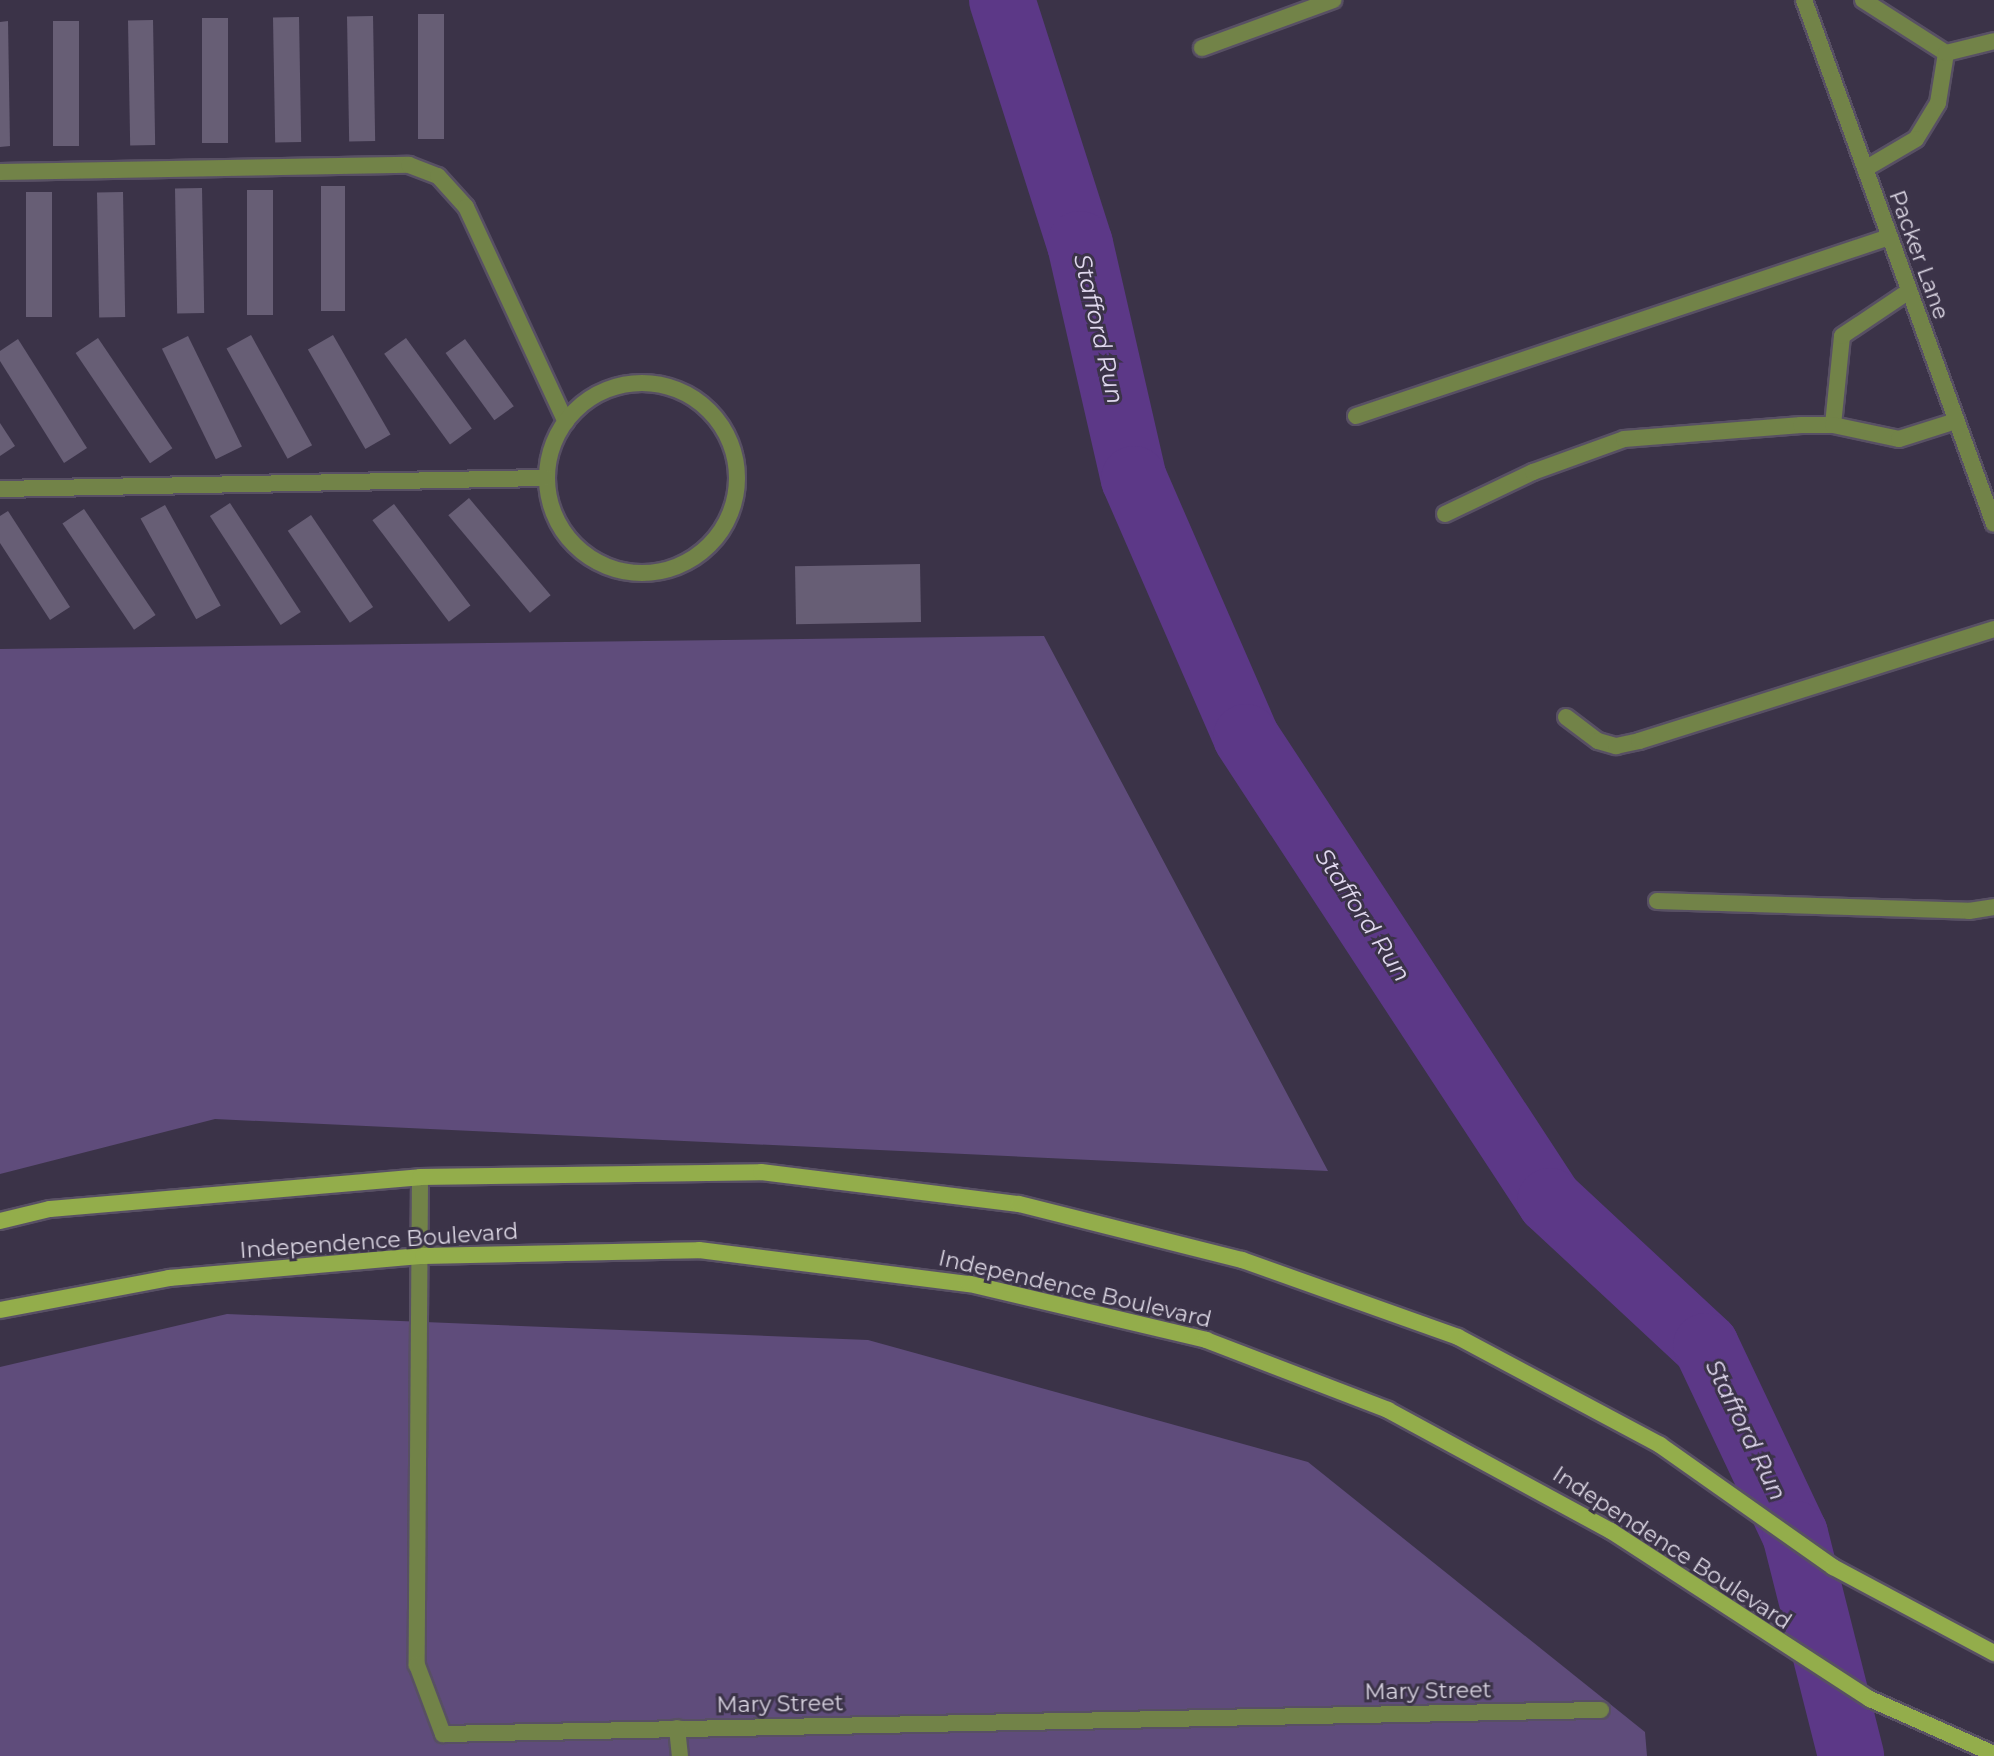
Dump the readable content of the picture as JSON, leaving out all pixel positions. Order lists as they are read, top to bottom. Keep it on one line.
{"streets":{"main road":["Independence Boulevard"],"street":["Packer Lane","Mary Street"]},"crossings":[["Independence Boulevard","Mary Street"]],"water":["Stafford Run"]}
